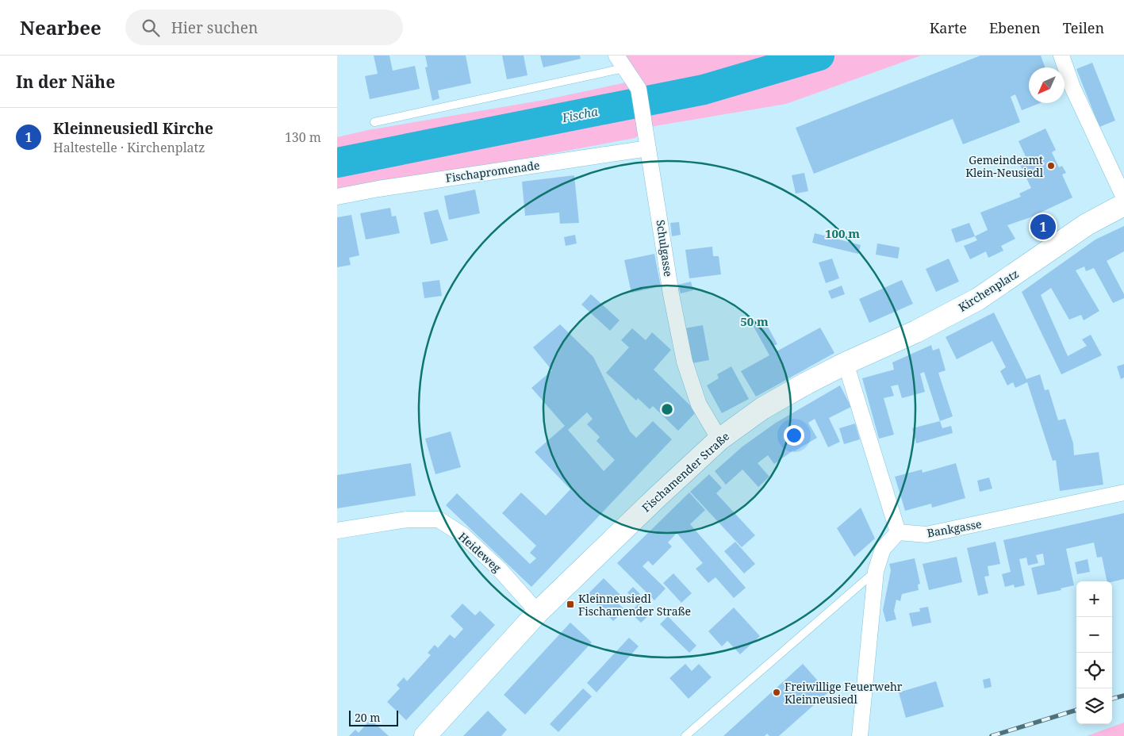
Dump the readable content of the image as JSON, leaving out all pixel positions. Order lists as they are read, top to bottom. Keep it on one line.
{"streets":{"main road":["Kirchenplatz","Fischamender Straße"],"street":["Fischapromenade","Schulgasse","Bankgasse","Heideweg"]},"crossings":[["Fischapromenade","Schulgasse"],["Schulgasse","Fischamender Straße"],["Kirchenplatz","Fischamender Straße"],["Fischamender Straße","Heideweg"]],"water":["Fischa"],"places":{"other":["Gemeindeamt Klein-Neusiedl","Freiwillige Feuerwehr Kleinneusiedl"],"transit":["Kleinneusiedl Fischamender Straße"]},"scale_bar":"20 m","north":"bottom left","page":{"header":"Nearbee","search":"Hier suchen","nav":["Karte","Ebenen","Teilen"],"heading":"In der Nähe","list":[{"mark":"1","name":"Kleinneusiedl Kirche","note":"Haltestelle · Kirchenplatz","value":"130 m"}],"pins":"1","map_buttons":["+","−"],"scale":"20 m"},"rings":["100 m","50 m"]}
